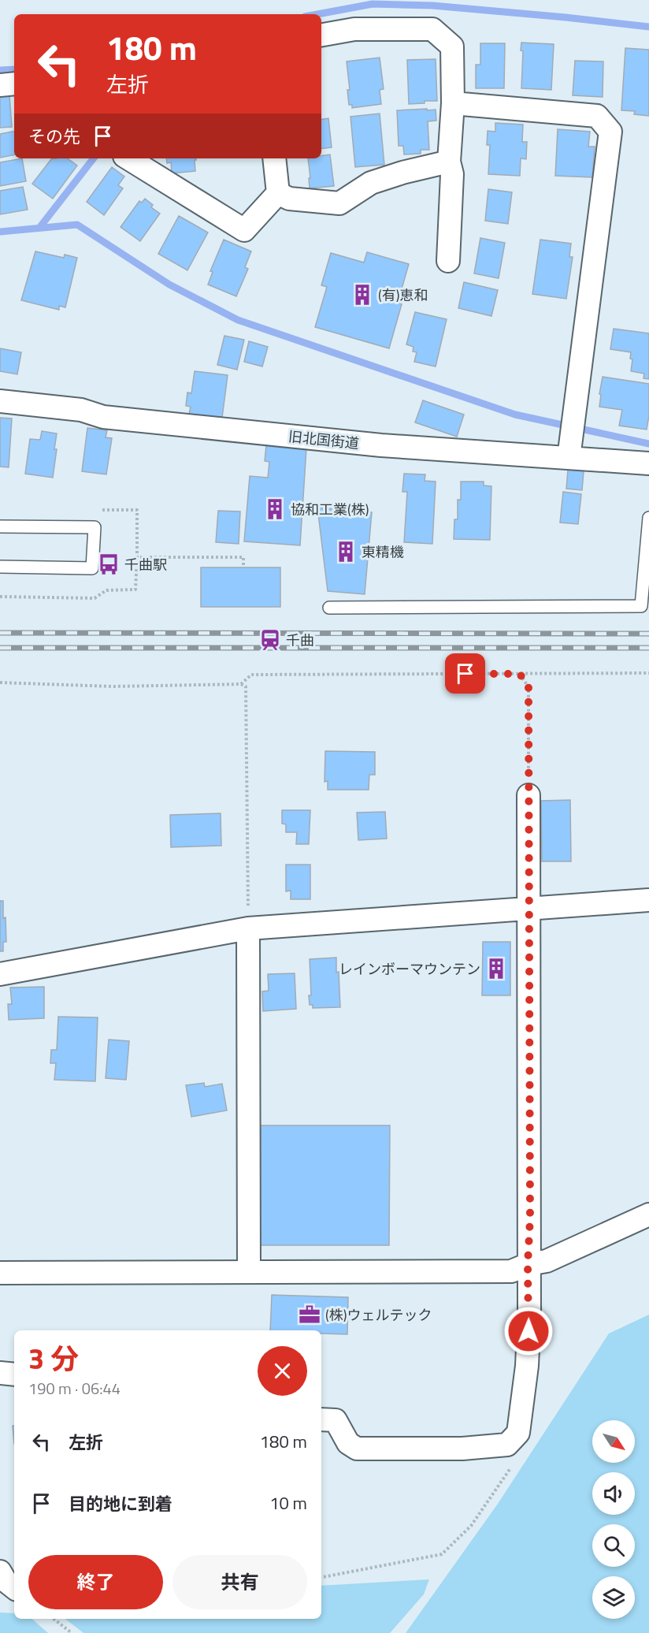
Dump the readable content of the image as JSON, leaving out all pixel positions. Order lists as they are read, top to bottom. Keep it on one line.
{"streets":{"street":["旧北国街道"]},"places":{"building":["(有)恵和","協和工業(株)","東精機","レインボーマウンテン"],"bus stop":["千曲駅"],"station":["千曲"],"office":["(株)ウェルテック"]},"north":"bottom right","page":{"turn":["180 m","左折"],"then":"その先","heading":["3 分","190 m · 06:44"],"list":[{"name":"左折","value":"180 m"},{"name":"目的地に到着","value":"10 m"}],"buttons":["終了","共有"]}}
